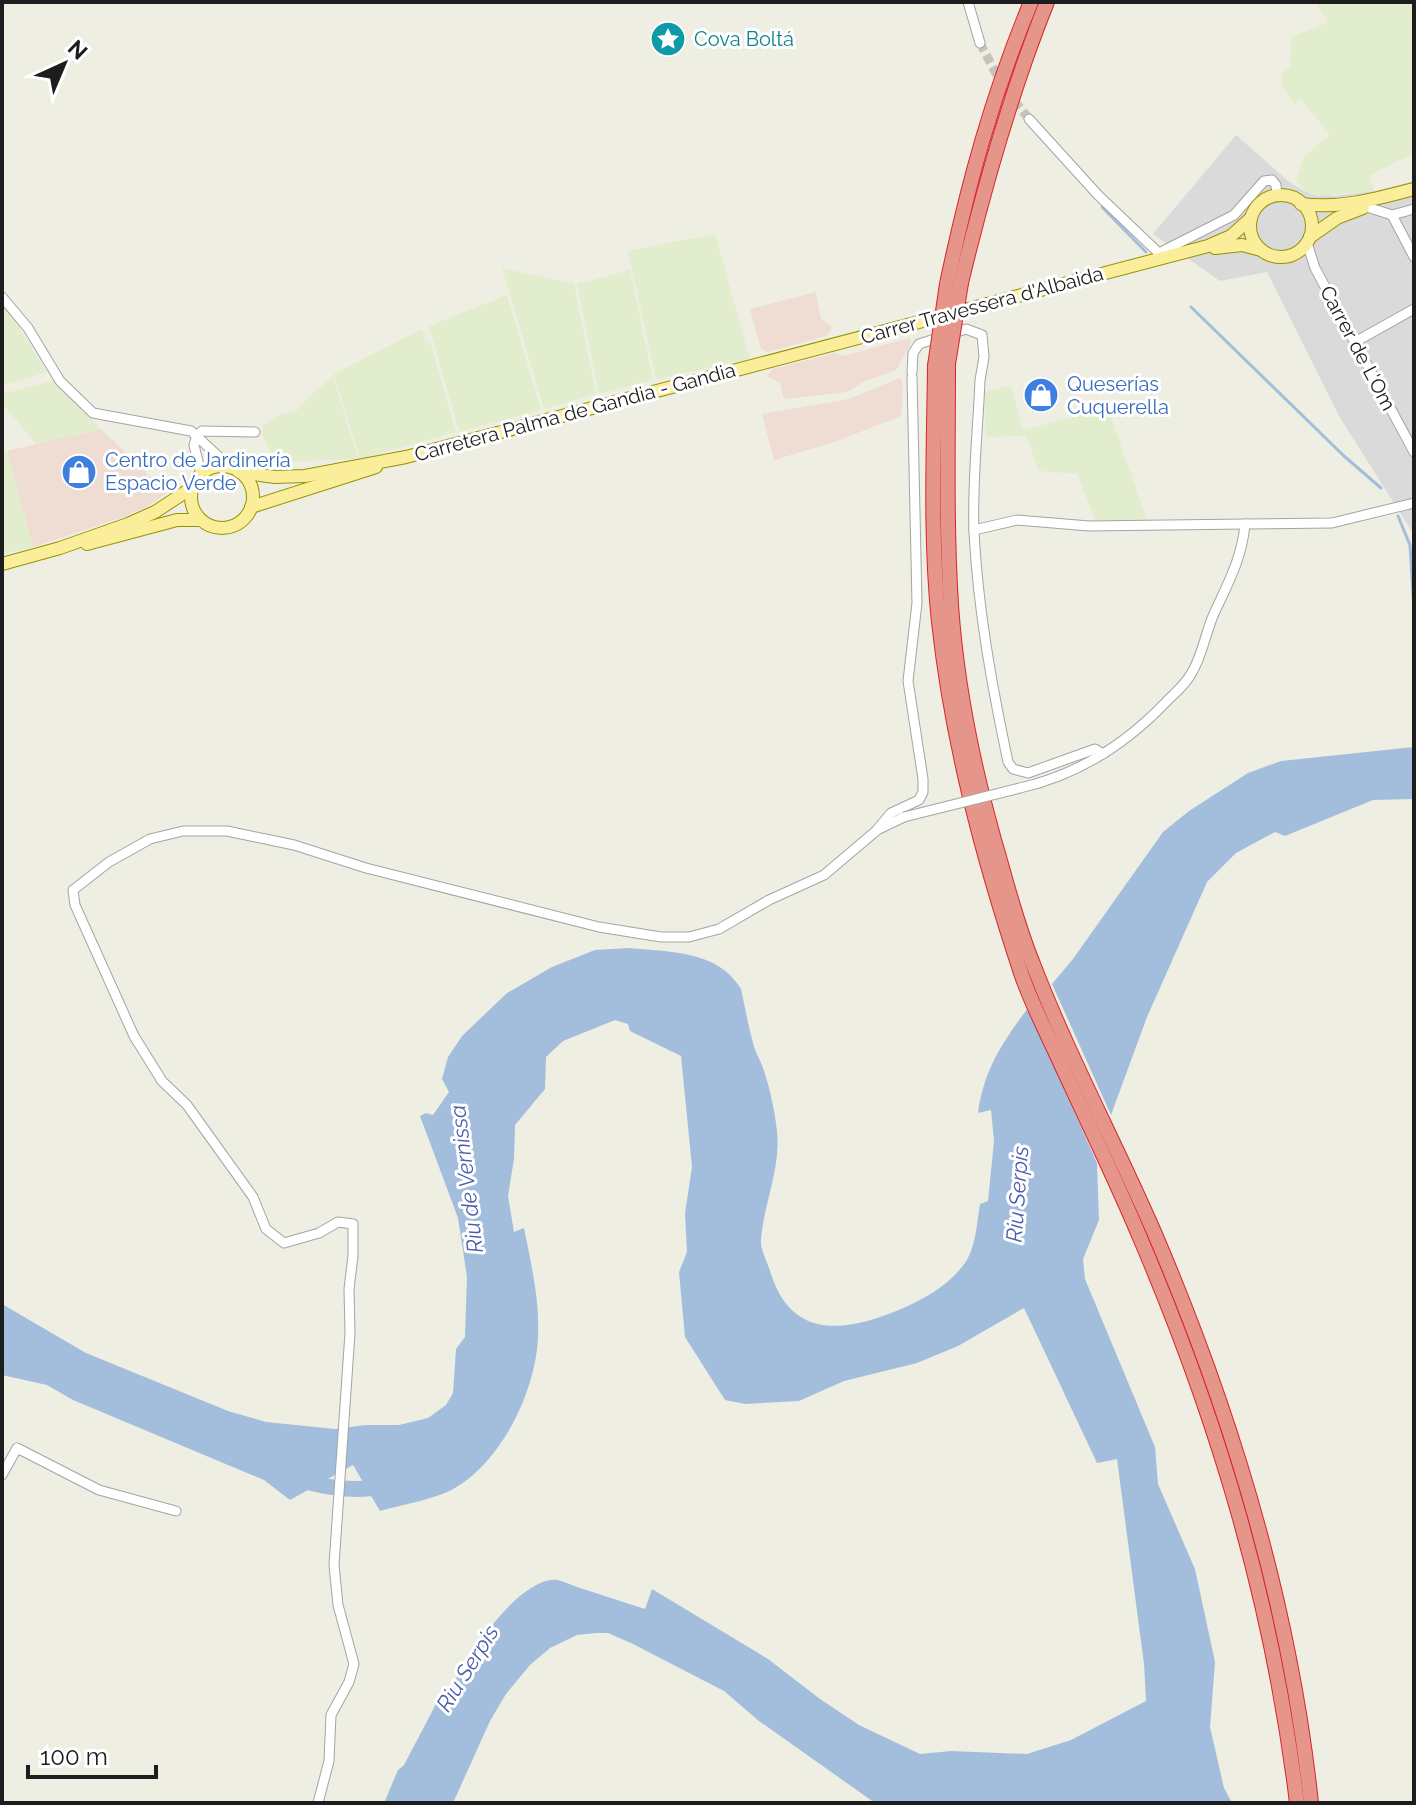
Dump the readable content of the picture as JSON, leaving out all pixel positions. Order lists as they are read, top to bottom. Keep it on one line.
{"streets":{"main road":["Carrer Travessera d'Albaida","Carretera Palma de Gandia - Gandia"],"street":["Carrer de L'Om"]},"crossings":[["Carrer Travessera d'Albaida","Carrer de L'Om"],["Carrer Travessera d'Albaida","Carretera Palma de Gandia - Gandia"]],"water":["Riu de Vernissa","Riu Serpis"],"places":{"place":["Cova Boltá"],"shop":["Queserías Cuquerella","Centro de Jardinería Espacio Verde"]},"scale_bar":"100 m","north":"top right"}
